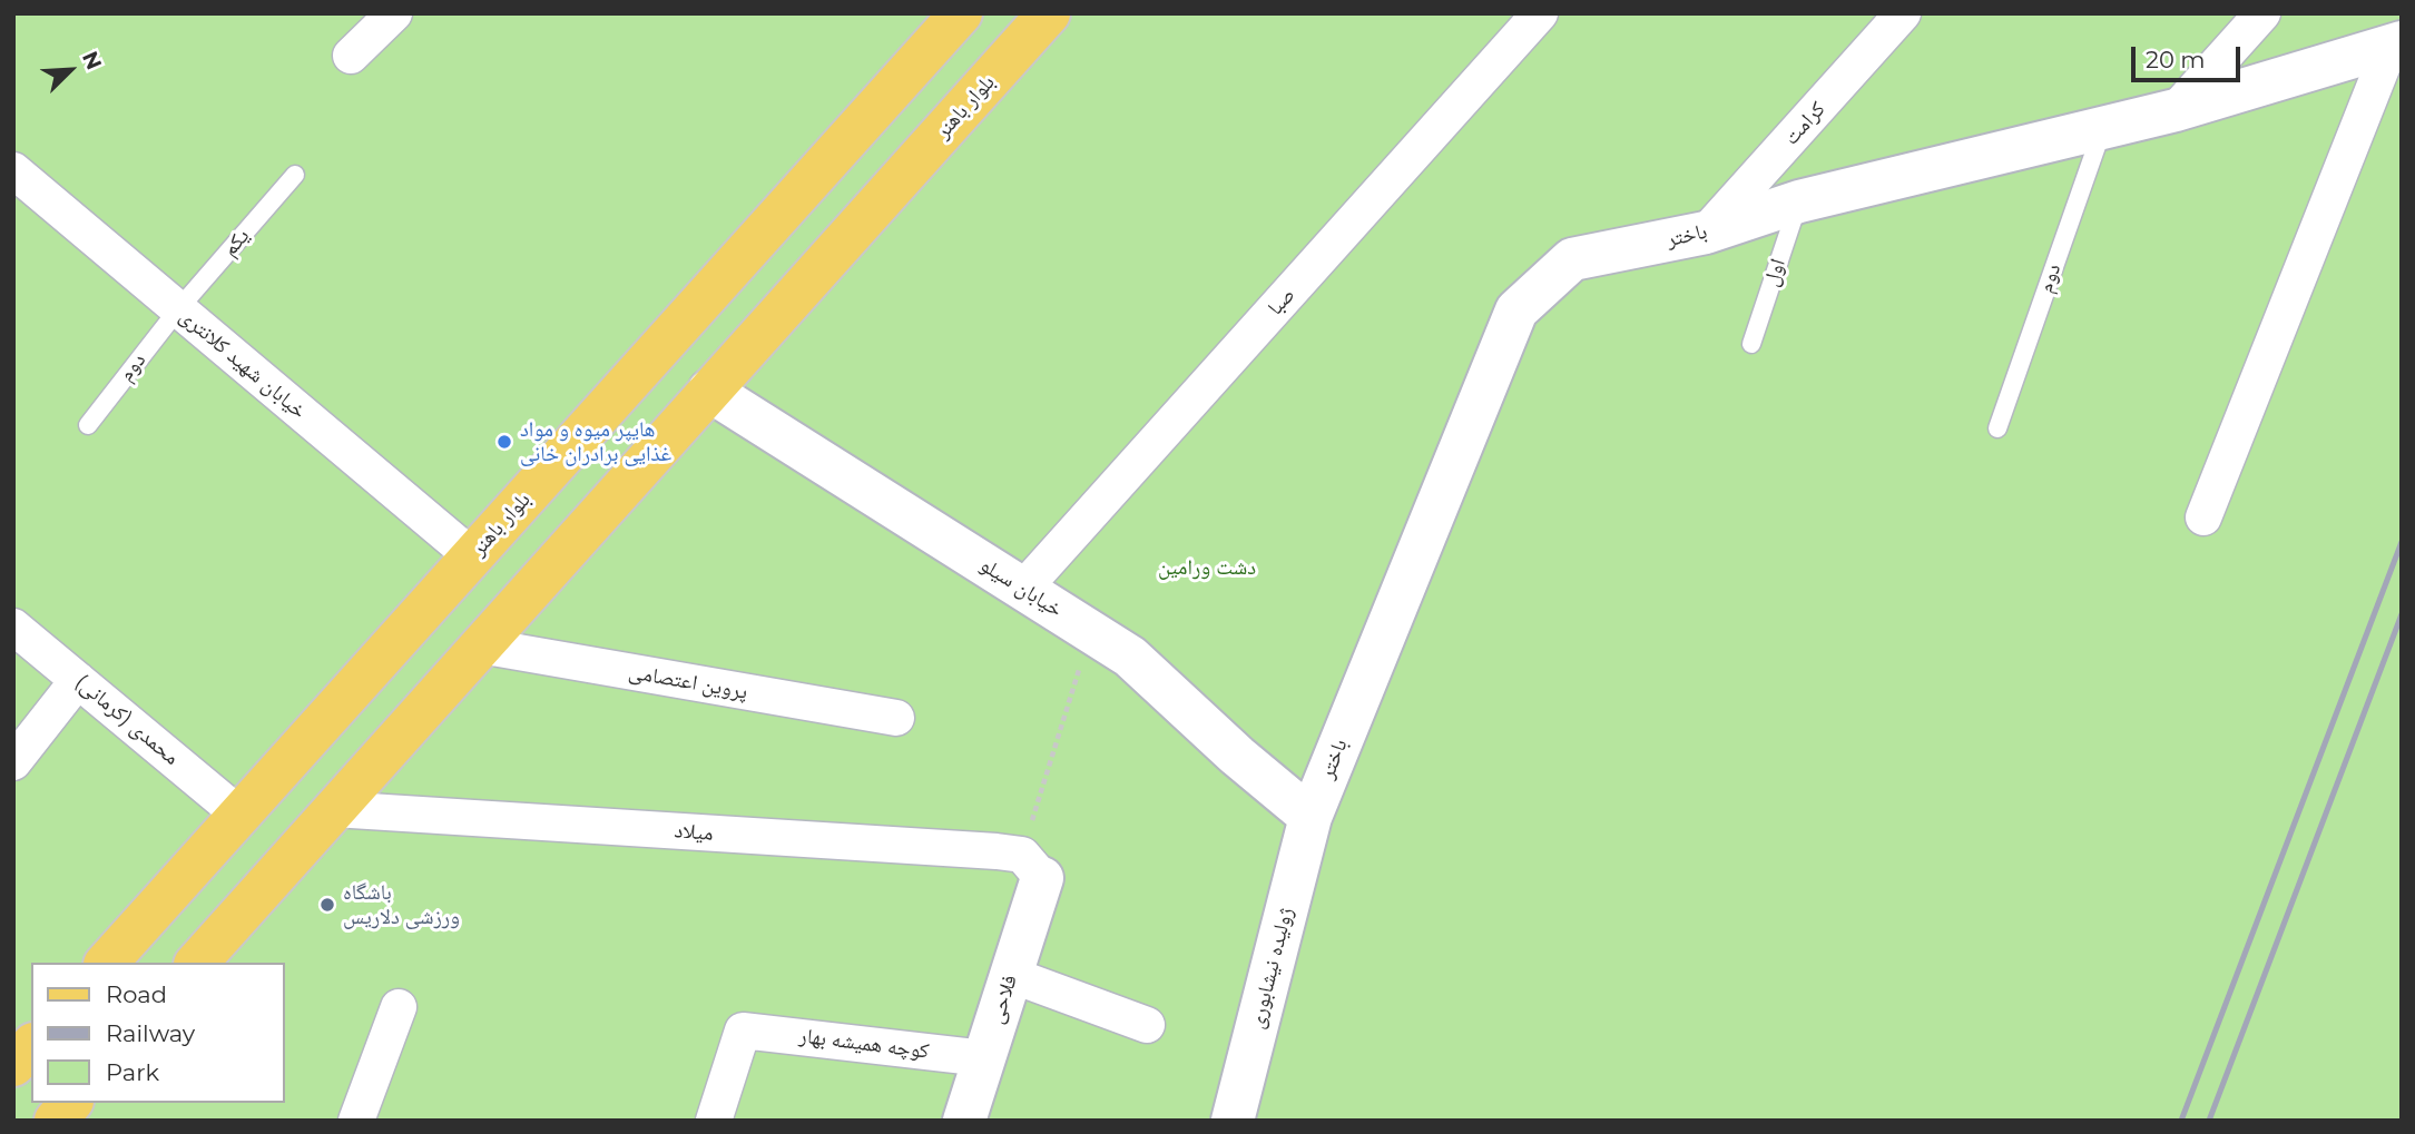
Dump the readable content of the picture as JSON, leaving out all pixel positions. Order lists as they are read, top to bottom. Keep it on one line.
{"streets":{"main road":["بلوار باهنر","باختر","خیابان سیلو","ژولیده نیشابوری","فلاحی"],"street":["کرامت","صبا","خیابان شهید کلانتری","پروین اعتصامی","محمدی (کرمانی)","میلاد","کوچه همیشه بهار"],"lane":["یکم","اول","دوم"]},"crossings":[["بلوار باهنر","خیابان شهید کلانتری"],["بلوار باهنر","خیابان سیلو"],["بلوار باهنر","پروین اعتصامی"],["بلوار باهنر","محمدی (کرمانی)"],["بلوار باهنر","میلاد"],["کرامت","باختر"],["باختر","اول"],["باختر","دوم"],["باختر","خیابان سیلو"],["باختر","ژولیده نیشابوری"],["یکم","دوم"],["یکم","خیابان شهید کلانتری"],["دوم","خیابان شهید کلانتری"],["صبا","خیابان سیلو"],["خیابان سیلو","ژولیده نیشابوری"],["میلاد","فلاحی"],["فلاحی","کوچه همیشه بهار"]],"parks":["دشت ورامین"],"places":["هایپر میوه و‌ مواد غذایی برادران خانی","باشگاه ورزشی دلاریس"],"legend":["Road","Railway","Park"],"scale_bar":"20 m","north":"top right"}
